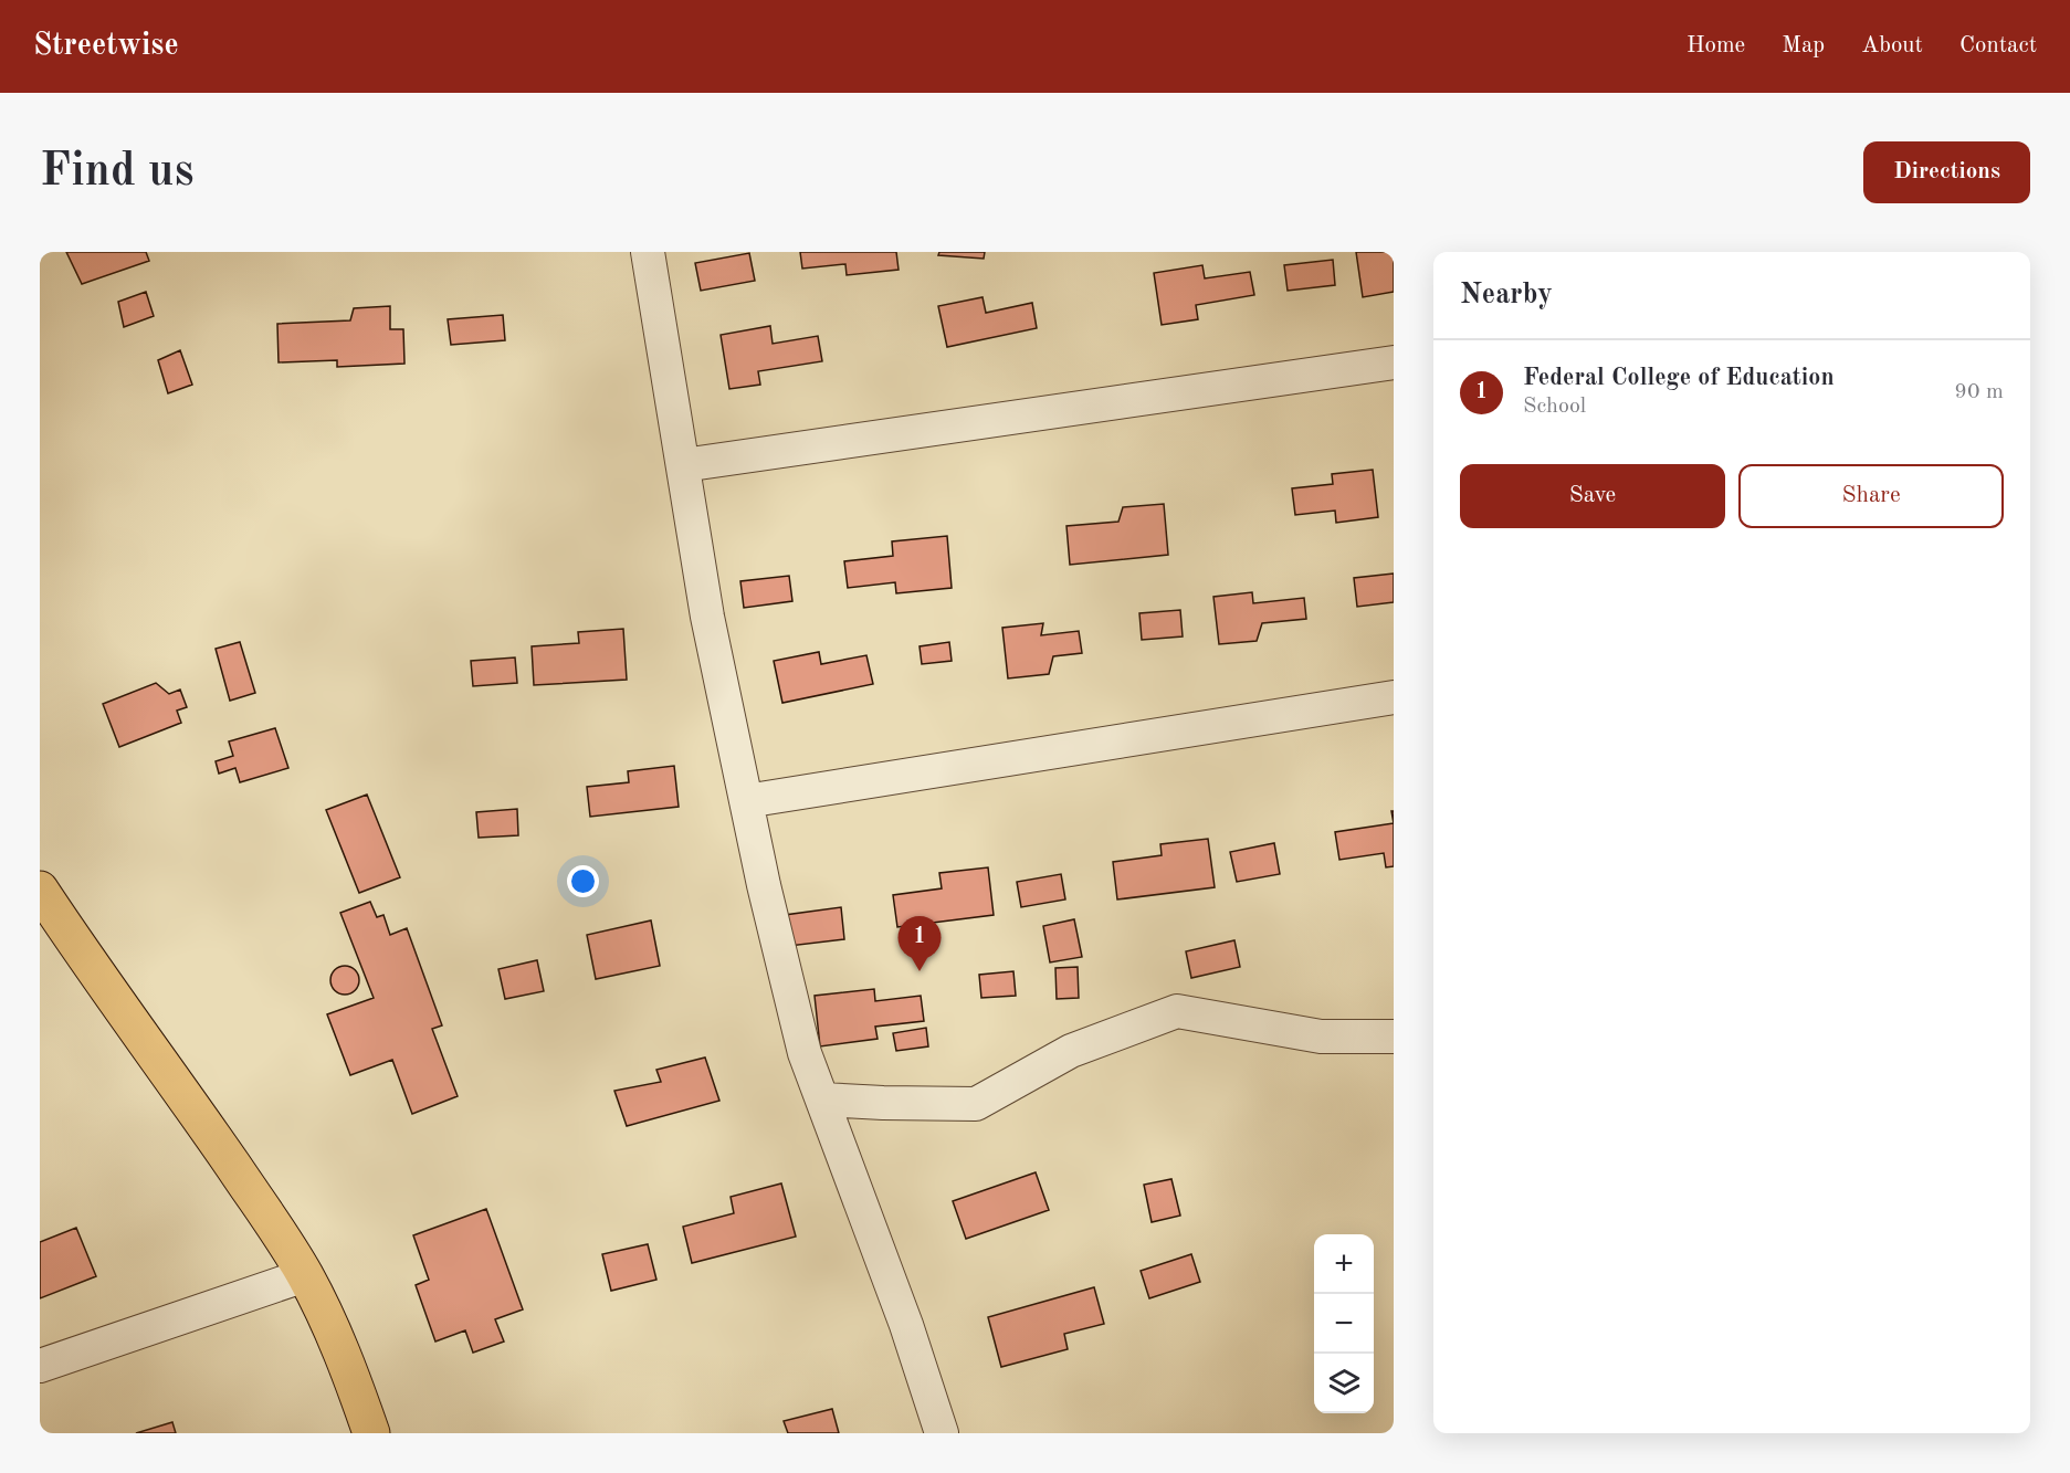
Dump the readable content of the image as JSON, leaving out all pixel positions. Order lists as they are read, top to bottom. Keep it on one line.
{"page":{"header":"Streetwise","nav":["Home","Map","About","Contact"],"buttons":["Directions",["Save","Share"]],"title":"Find us","heading":"Nearby","list":[{"mark":"1","name":"Federal College of Education","note":"School","value":"90 m"}],"pins":"1","map_buttons":["+","−"]}}
